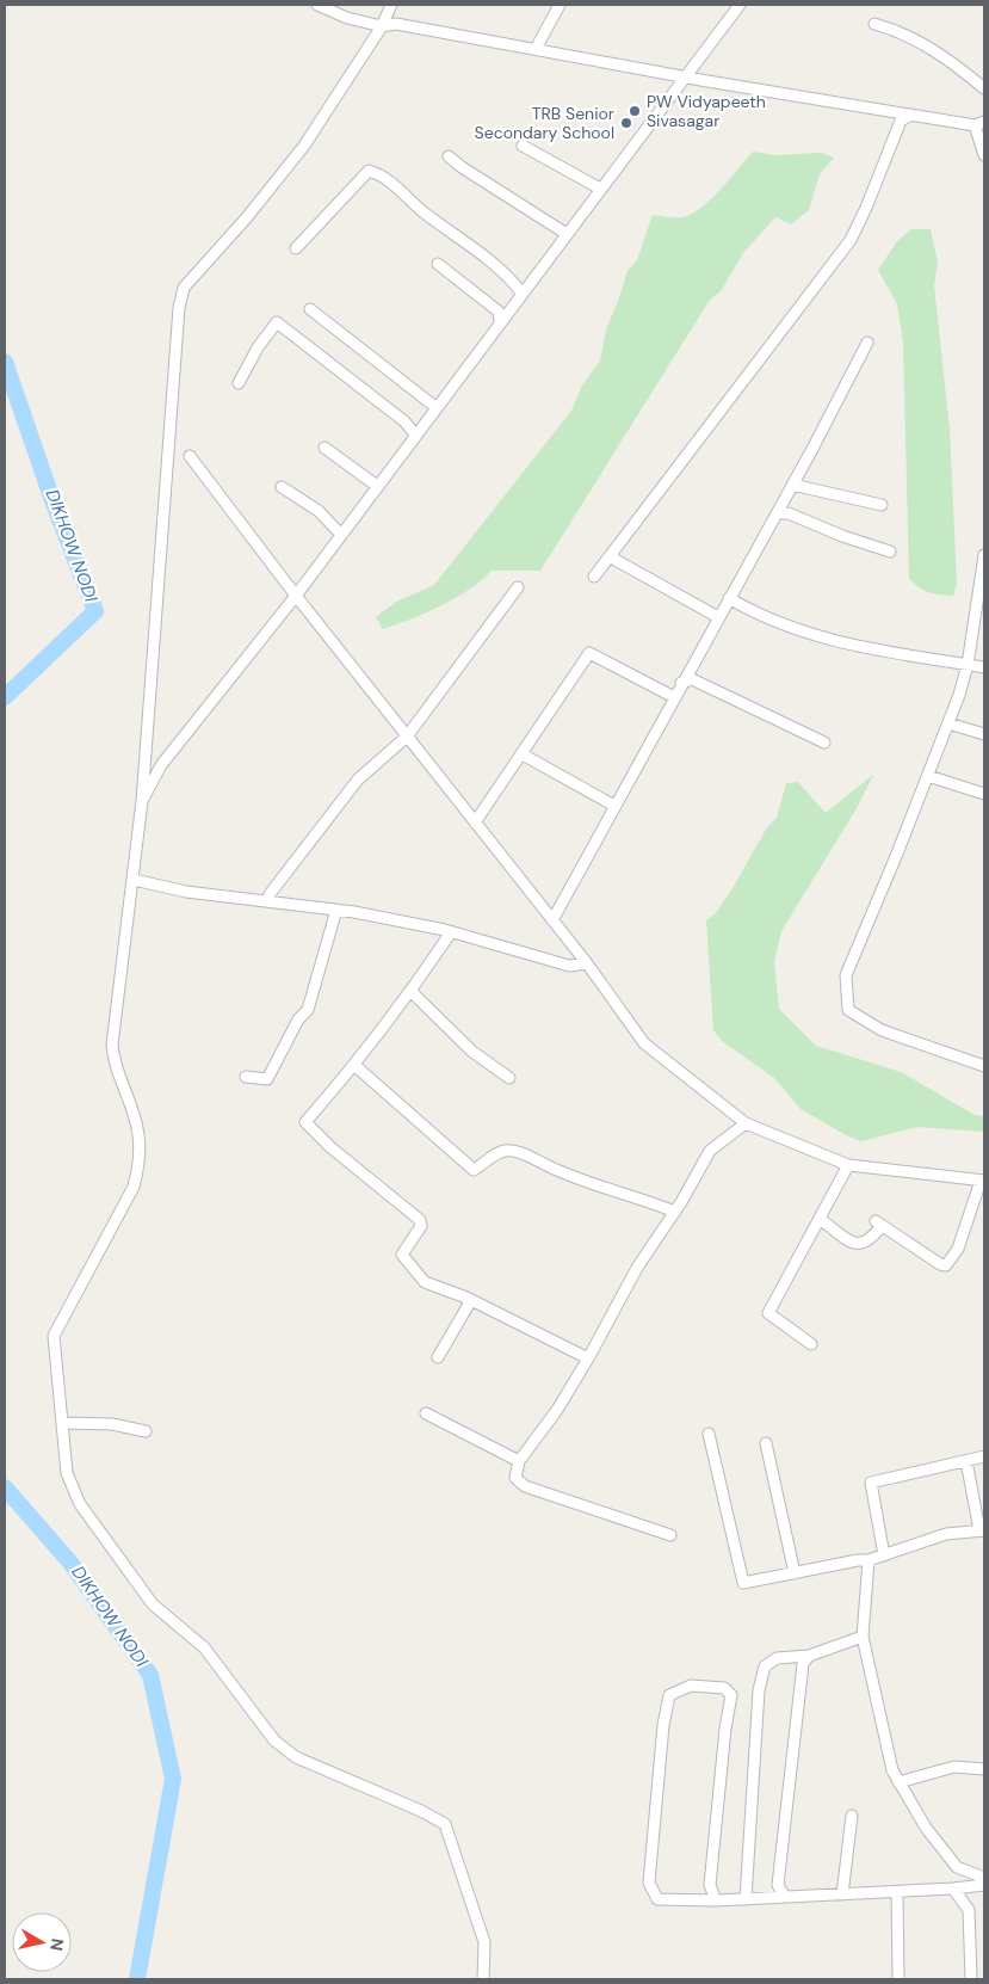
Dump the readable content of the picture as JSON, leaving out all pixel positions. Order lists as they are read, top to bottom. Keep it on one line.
{"water":["DIKHOW NODI"],"places":["PW Vidyapeeth Sivasagar","TRB Senior Secondary School"],"north":"right"}
